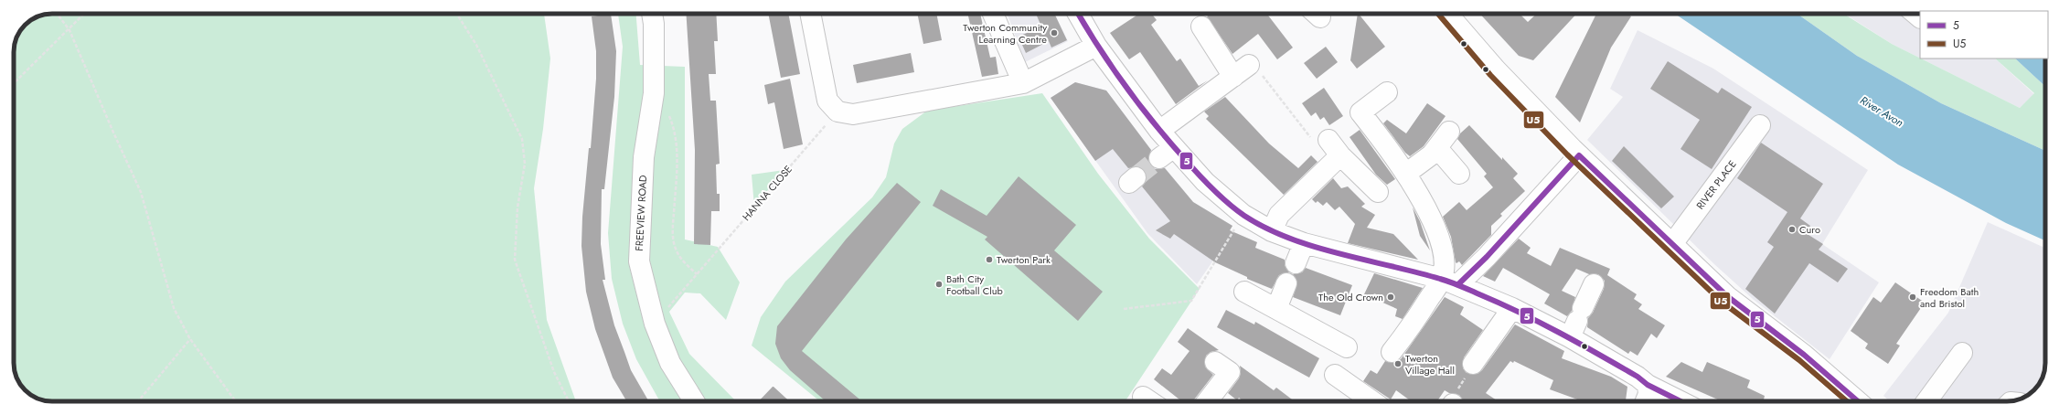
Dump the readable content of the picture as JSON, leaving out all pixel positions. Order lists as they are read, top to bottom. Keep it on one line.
{"streets":{"main road":["RIVER PLACE","FREEVIEW ROAD"],"path":["HANNA CLOSE"]},"water":["River Avon"],"places":["Twerton Community Learning Centre","Curo","Twerton Park","Bath City Football Club","The Old Crown","Freedom Bath and Bristol","Twerton Village Hall"],"lines":["transit line 5","transit line U5"],"legend":["5","U5"]}
